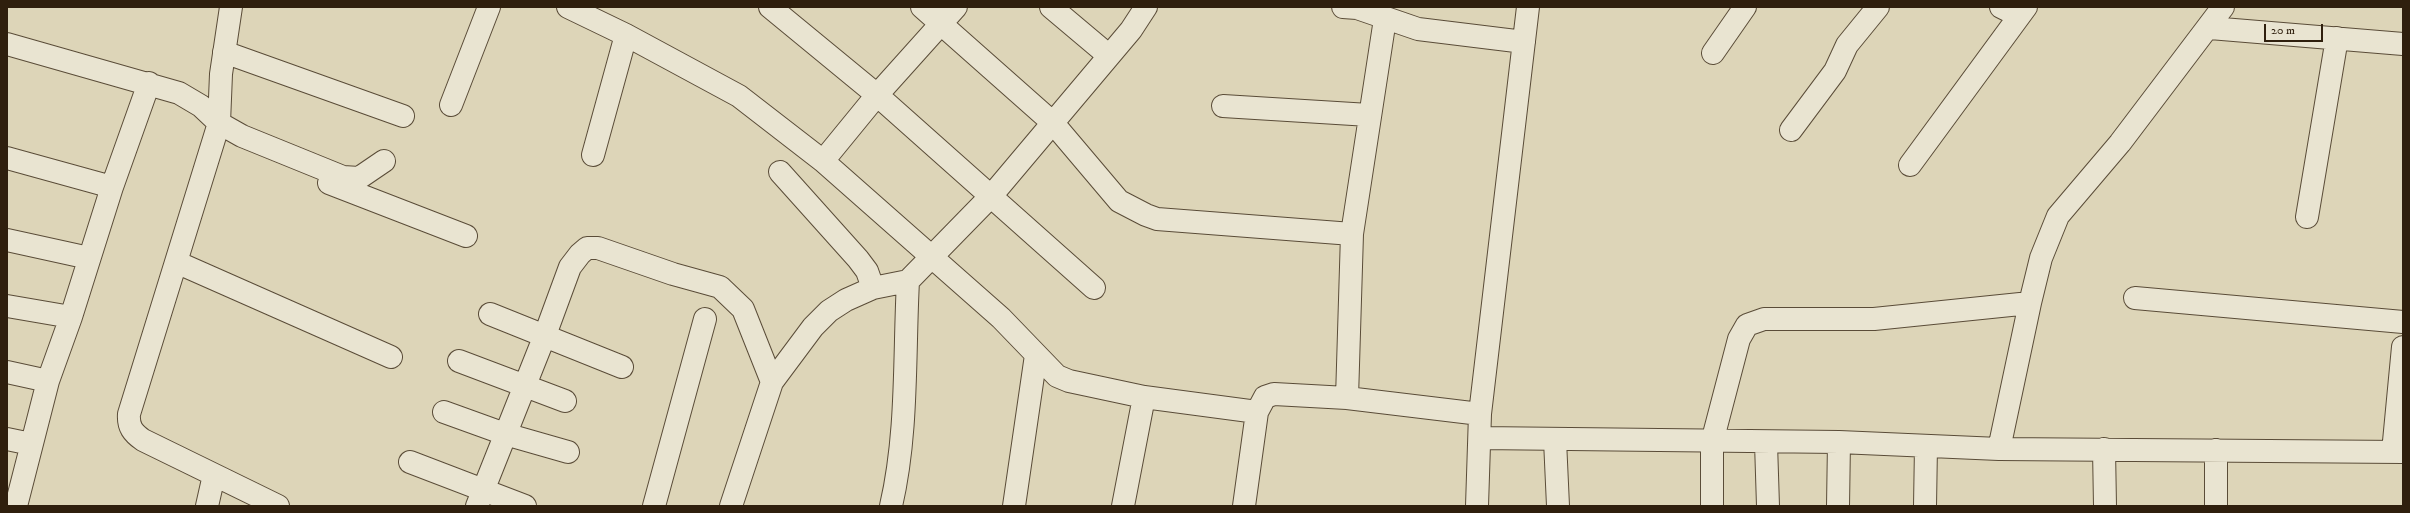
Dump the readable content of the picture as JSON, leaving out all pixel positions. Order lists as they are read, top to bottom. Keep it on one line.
{"scale_bar":"20 m"}
